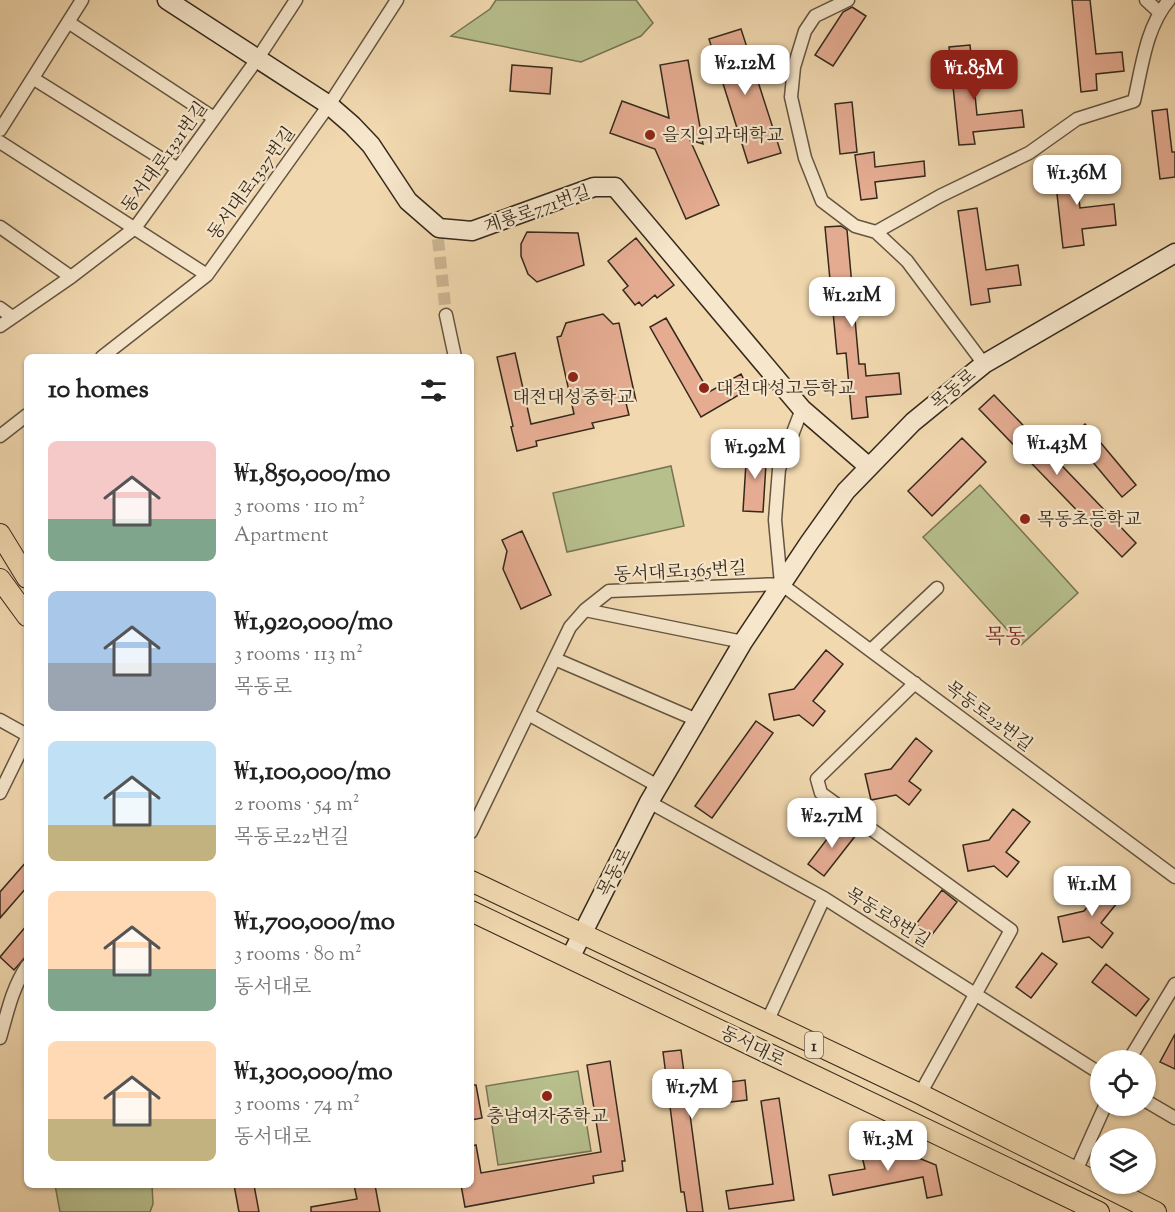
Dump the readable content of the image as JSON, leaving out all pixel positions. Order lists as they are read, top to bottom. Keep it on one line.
{"streets":{"main road":["계룡로771번길","목동로","1","동서대로"],"street":["동서대로1321번길","동서대로1327번길","동서대로1365번길","목동로22번길","목동로8번길"]},"crossings":[["동서대로1321번길","계룡로771번길"],["동서대로1327번길","계룡로771번길"],["계룡로771번길","목동로"],["목동로","동서대로1365번길"],["목동로","목동로22번길"],["목동로","목동로8번길"],["목동로","동서대로"],["동서대로1365번길","목동로22번길"],["목동로8번길","동서대로"]],"districts":["목동"],"places":["을지의과대학교","대전대성중학교","대전대성고등학교","목동초등학교","충남여자중학교"],"page":{"price":["₩2.12M","₩1.85M","₩1.36M","₩1.21M","₩1.43M","₩1.92M","₩2.71M","₩1.1M","₩1.7M","₩1.3M"],"heading":"10 homes","list":[{"name":"₩1,850,000/mo","note":"3 rooms · 110 m² · Apartment"},{"name":"₩1,920,000/mo","note":"3 rooms · 113 m² · 목동로"},{"name":"₩1,100,000/mo","note":"2 rooms · 54 m² · 목동로22번길"},{"name":"₩1,700,000/mo","note":"3 rooms · 80 m² · 동서대로"},{"name":"₩1,300,000/mo","note":"3 rooms · 74 m² · 동서대로"}]}}
